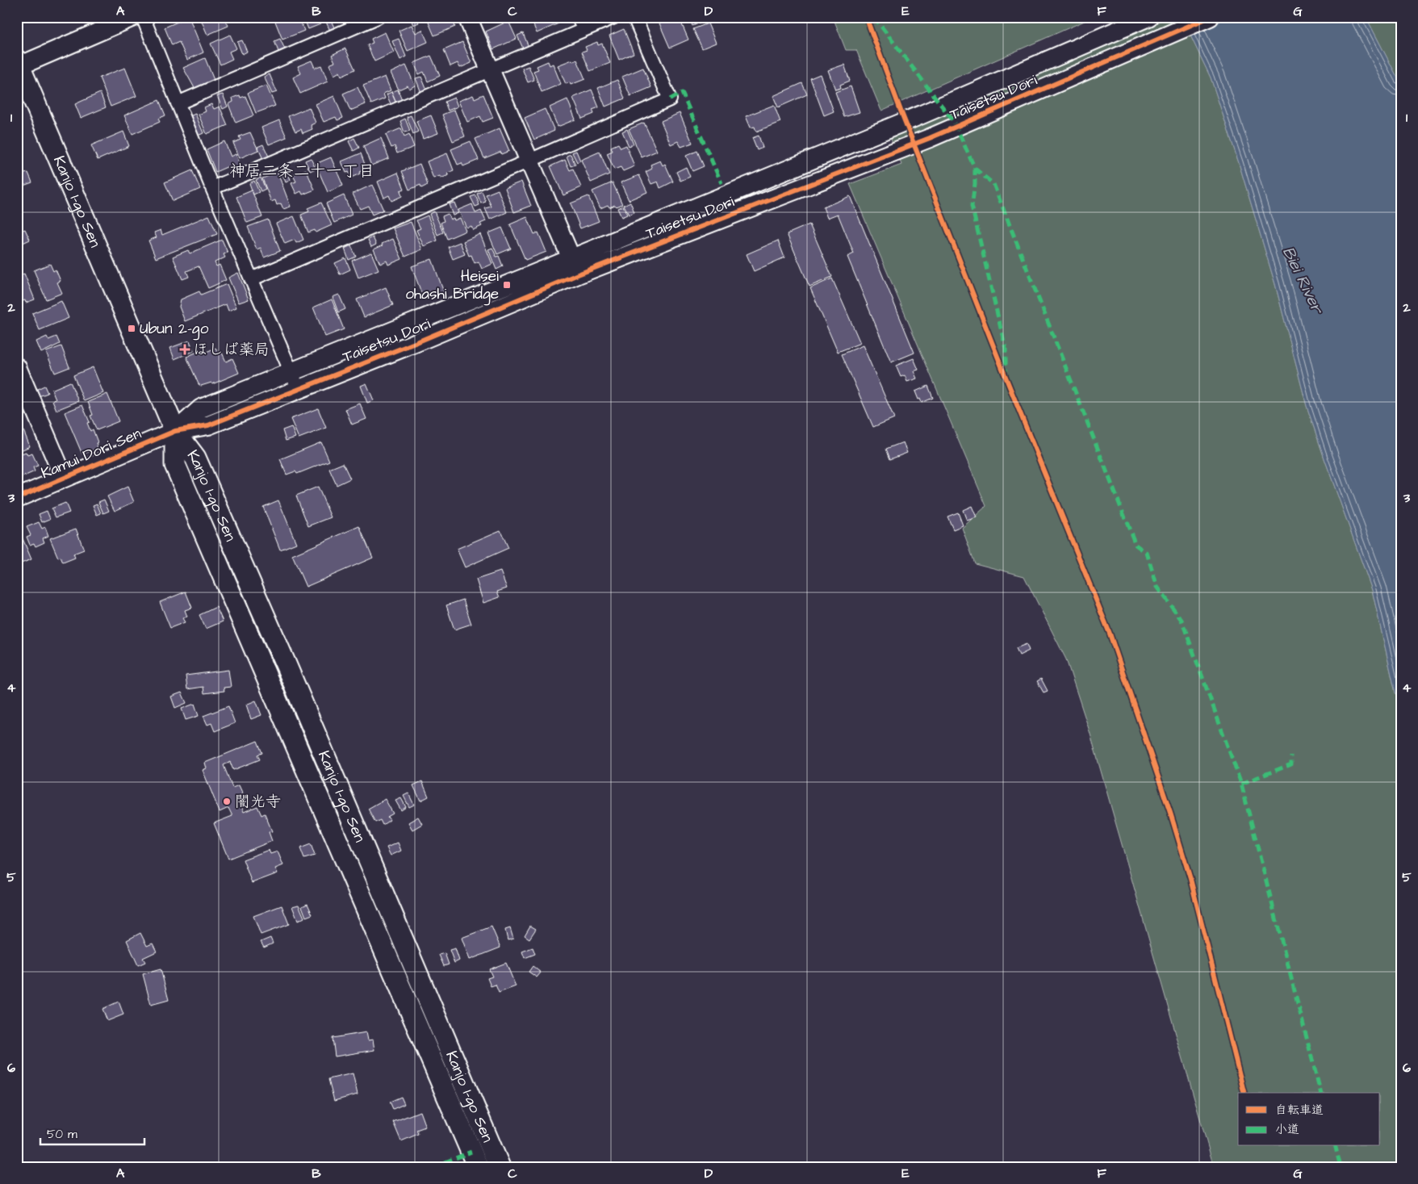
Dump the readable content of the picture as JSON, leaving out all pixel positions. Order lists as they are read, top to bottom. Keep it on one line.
{"streets":{"main road":["Kanjo 1-go Sen"],"street":["Taisetsu Dori","Kamui Dori Sen"]},"crossings":[["Taisetsu Dori","Kanjo 1-go Sen"],["Taisetsu Dori","Kamui Dori Sen"],["Kanjo 1-go Sen","Kamui Dori Sen"]],"districts":["神居二条二十一丁目"],"water":["Biei River"],"places":{"transit":["Heisei ohashi Bridge","Ubun 2-go"],"health":["ほしば薬局"],"other":["闇光寺"]},"legend":["自転車道","小道"],"scale_bar":"50 m","grid":{"columns":["A","B","C","D","E","F","G"],"rows":["1","2","3","4","5","6"]}}
